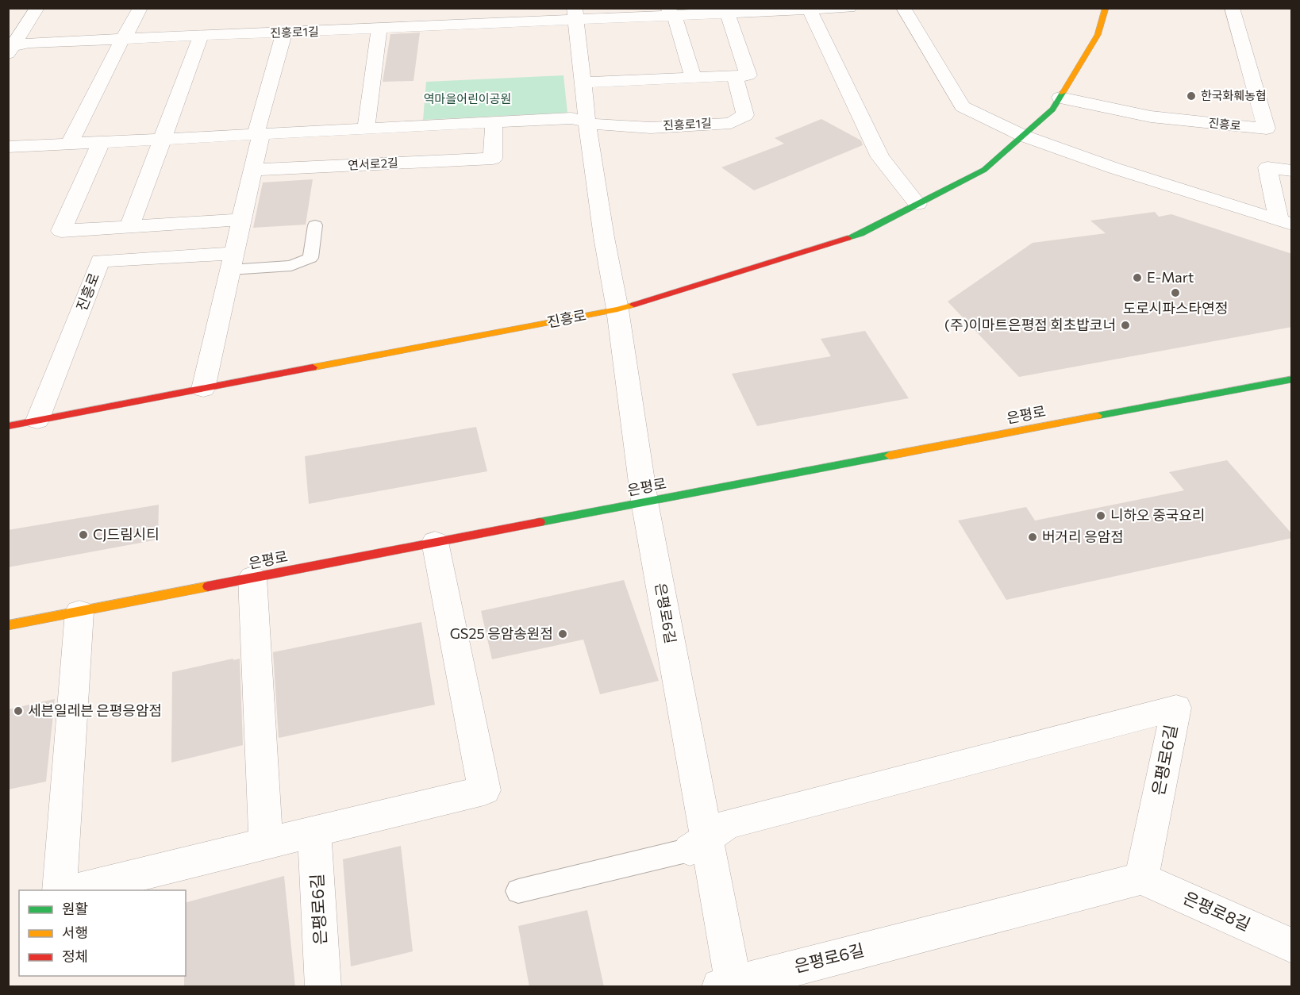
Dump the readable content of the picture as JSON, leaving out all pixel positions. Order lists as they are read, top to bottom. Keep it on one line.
{"streets":{"main road":["진흥로","은평로"],"street":["진흥로1길","연서로2길","은평로6길","은평로8길"]},"crossings":[["진흥로","은평로6길"],["은평로","은평로6길"],["은평로6길","은평로8길"]],"parks":["역마을어린이공원"],"places":["한국화훼농협","E-Mart","도로시파스타연정","(주)이마트은평점 회초밥코너","니하오 중국요리","CJ드림시티","버거리 응암점","GS25 응암송원점","세븐일레븐 은평응암점"],"legend":["원활","서행","정체"]}
